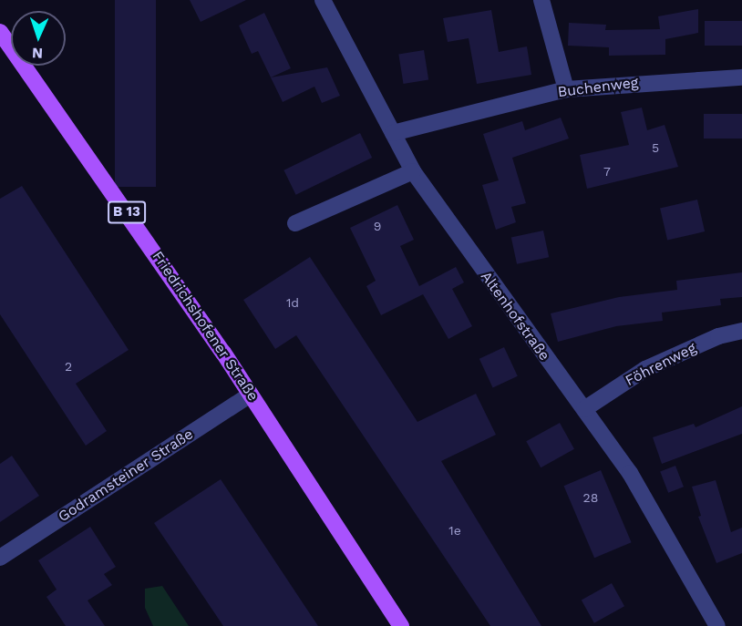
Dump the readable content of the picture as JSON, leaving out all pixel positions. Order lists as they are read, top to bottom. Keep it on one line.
{"streets":{"main road":["B 13","Friedrichshofener Straße"],"street":["Buchenweg","Altenhofstraße","Föhrenweg","Godramsteiner Straße"]},"crossings":[["Buchenweg","Altenhofstraße"],["Altenhofstraße","Föhrenweg"],["Friedrichshofener Straße","Godramsteiner Straße"]],"house_numbers":["5","7","9","1d","2","28","1e"],"north":"bottom"}
